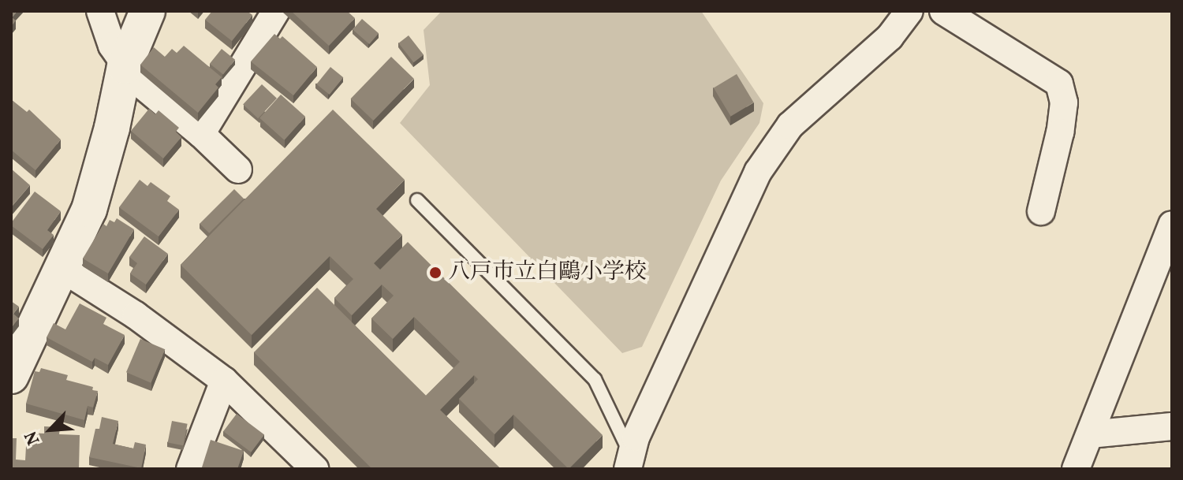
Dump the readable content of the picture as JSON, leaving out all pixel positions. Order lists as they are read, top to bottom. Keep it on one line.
{"places":["八戸市立白鷗小学校"],"north":"bottom left"}
